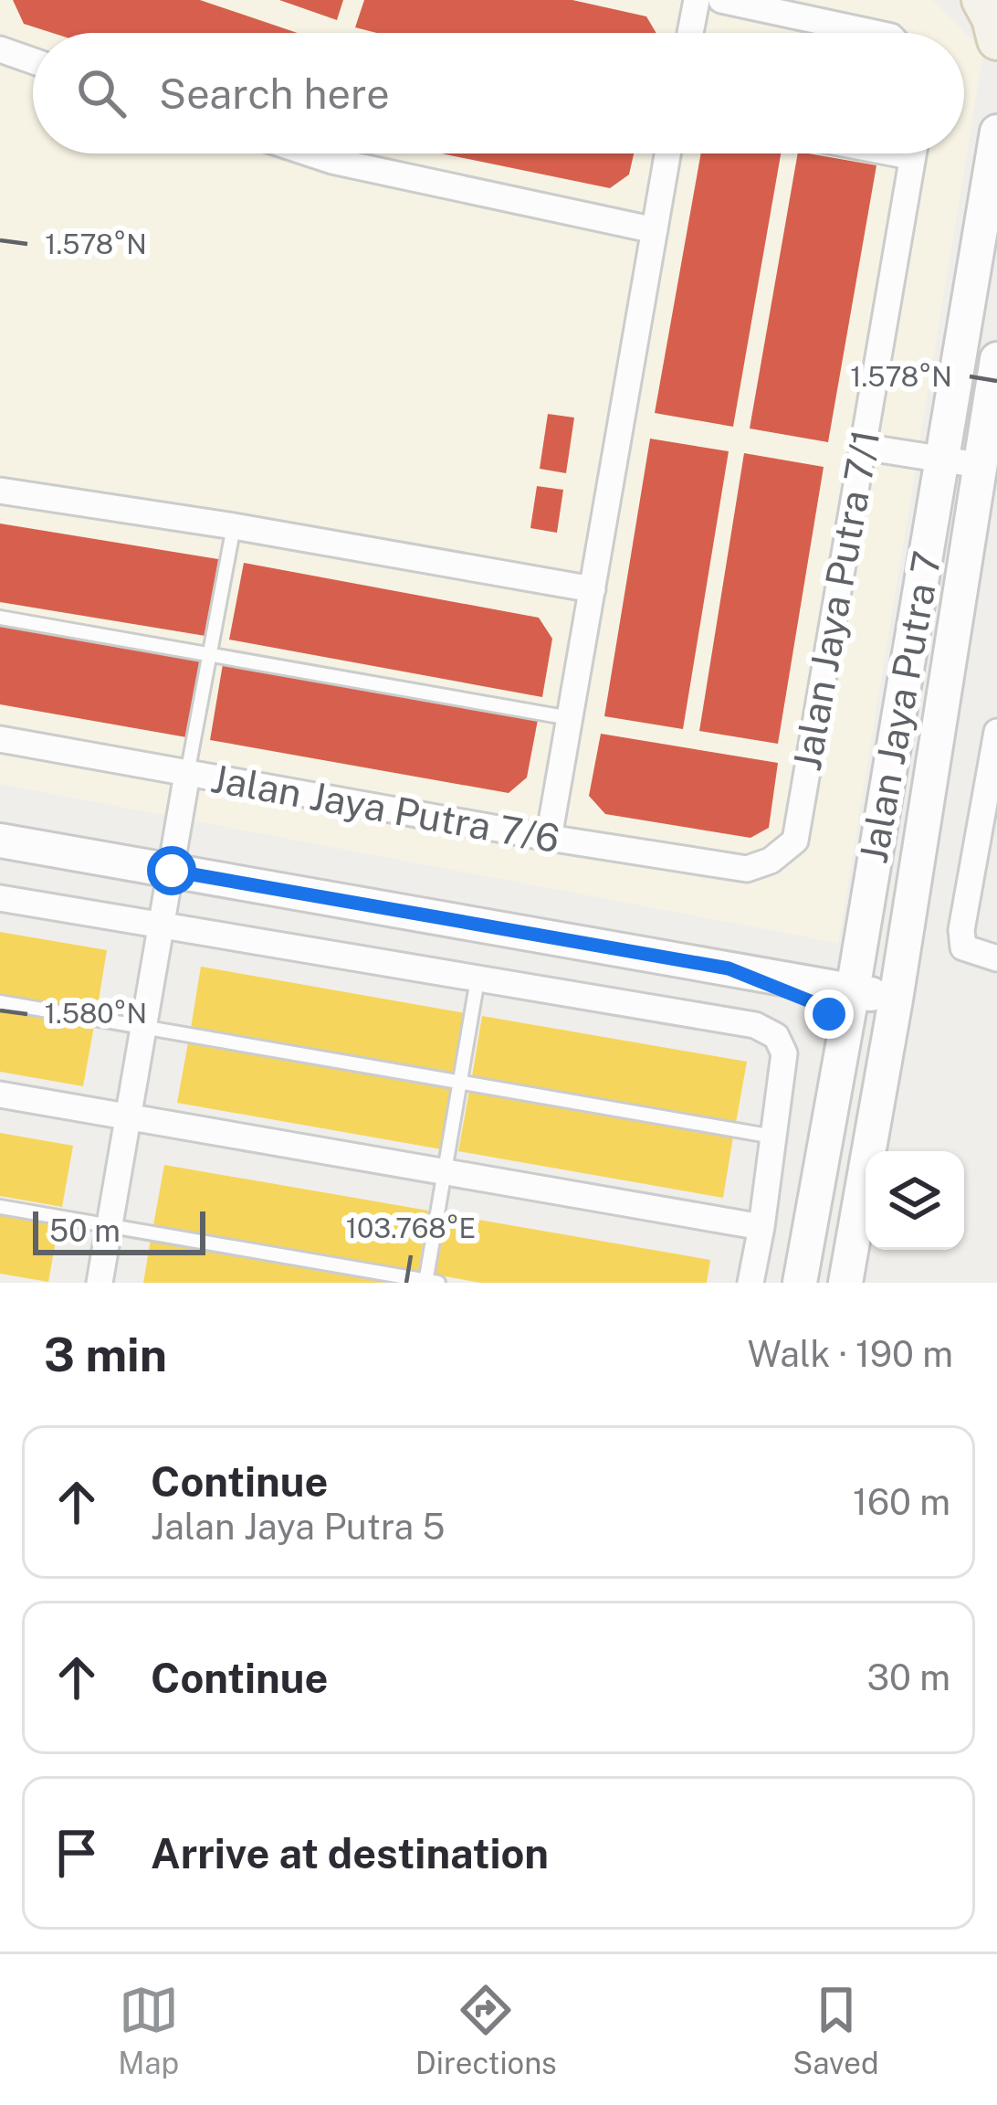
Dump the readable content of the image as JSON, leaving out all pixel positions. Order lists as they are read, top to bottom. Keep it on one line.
{"streets":{"street":["Jalan Jaya Putra 7/1","Jalan Jaya Putra 7","Jalan Jaya Putra 7/6"]},"crossings":[["Jalan Jaya Putra 7/1","Jalan Jaya Putra 7/6"]],"scale_bar":"50 m","page":{"search":"Search here","scale":"50 m","heading":["3 min","Walk · 190 m"],"list":[["Continue","Jalan Jaya Putra 5","160 m"],["Continue","30 m"],"Arrive at destination"],"nav":["Map","Directions","Saved"]},"coordinates":["1.578°N","1.580°N","103.768°E"]}
